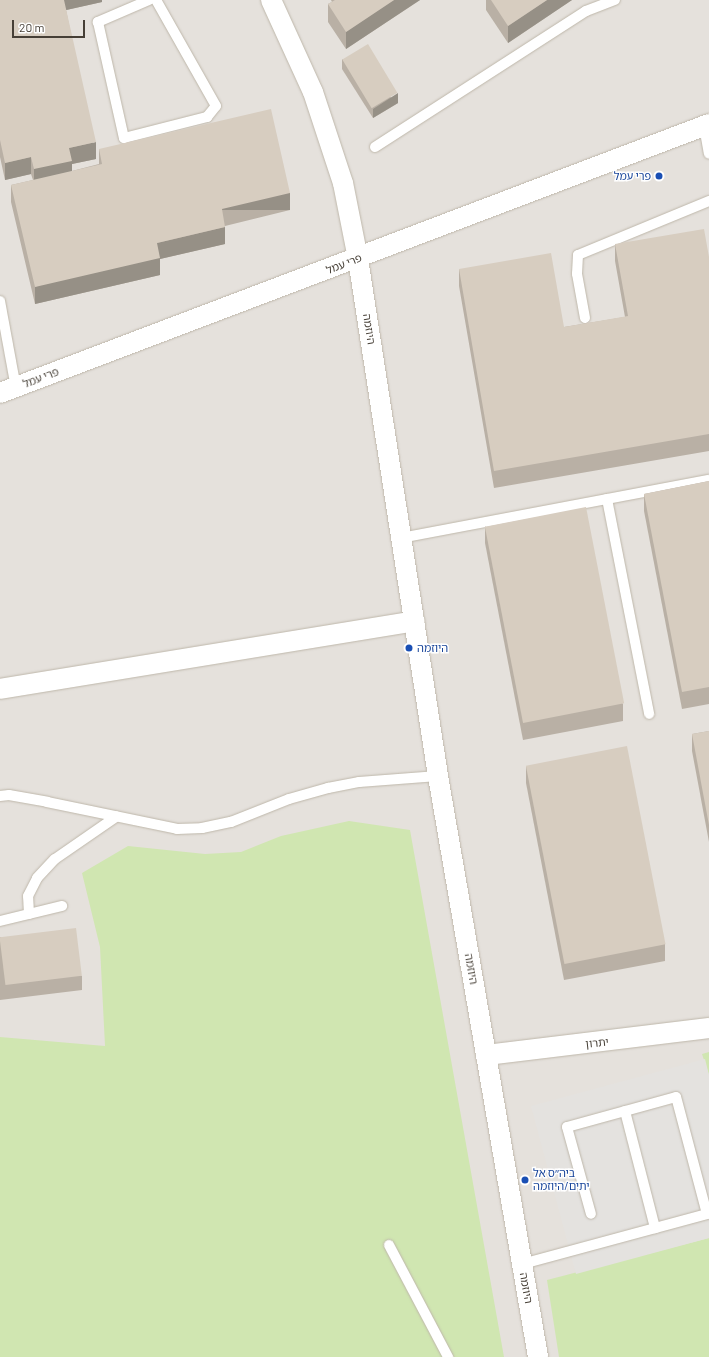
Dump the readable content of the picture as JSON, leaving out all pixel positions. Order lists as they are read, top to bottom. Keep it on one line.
{"streets":{"street":["פרי עמל","היוזמה","יתרון"]},"crossings":[["פרי עמל","היוזמה"],["היוזמה","יתרון"]],"places":["פרי עמל","היוזמה","ביה״ס אל יתים/היוזמה"],"scale_bar":"20 m"}
